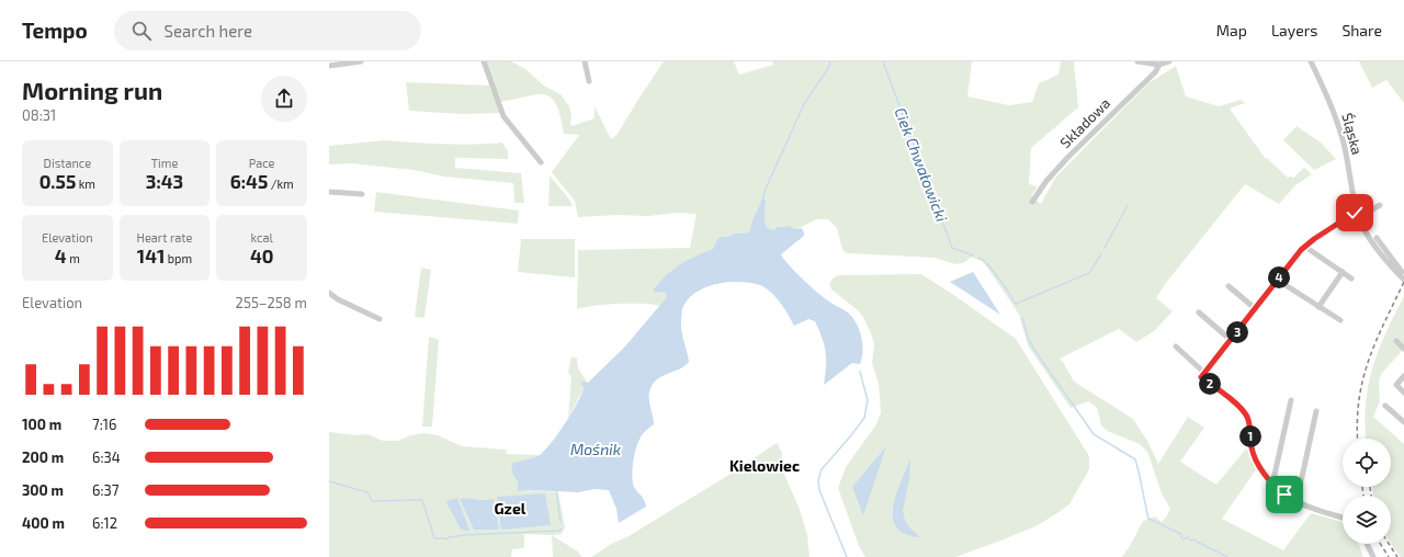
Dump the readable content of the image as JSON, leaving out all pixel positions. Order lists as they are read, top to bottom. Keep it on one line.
{"streets":{"street":["Składowa","Śląska"]},"districts":["Kielowiec","Gzel"],"water":["Ciek Chwałowicki","Mośnik"],"page":{"header":"Tempo","search":"Search here","nav":["Map","Layers","Share"],"heading":["Morning run","08:31"],"stats":[["Distance","0.55 km"],["Time","3:43"],["Pace","6:45 /km"],["Elevation","4 m"],["Heart rate","141 bpm"],["kcal","40"]],"pins":["4","3","2","1"],"chart":["Elevation","255–258 m"],"list":[{"name":"100 m","note":"7:16"},{"name":"200 m","note":"6:34"},{"name":"300 m","note":"6:37"},{"name":"400 m","note":"6:12"}]}}
